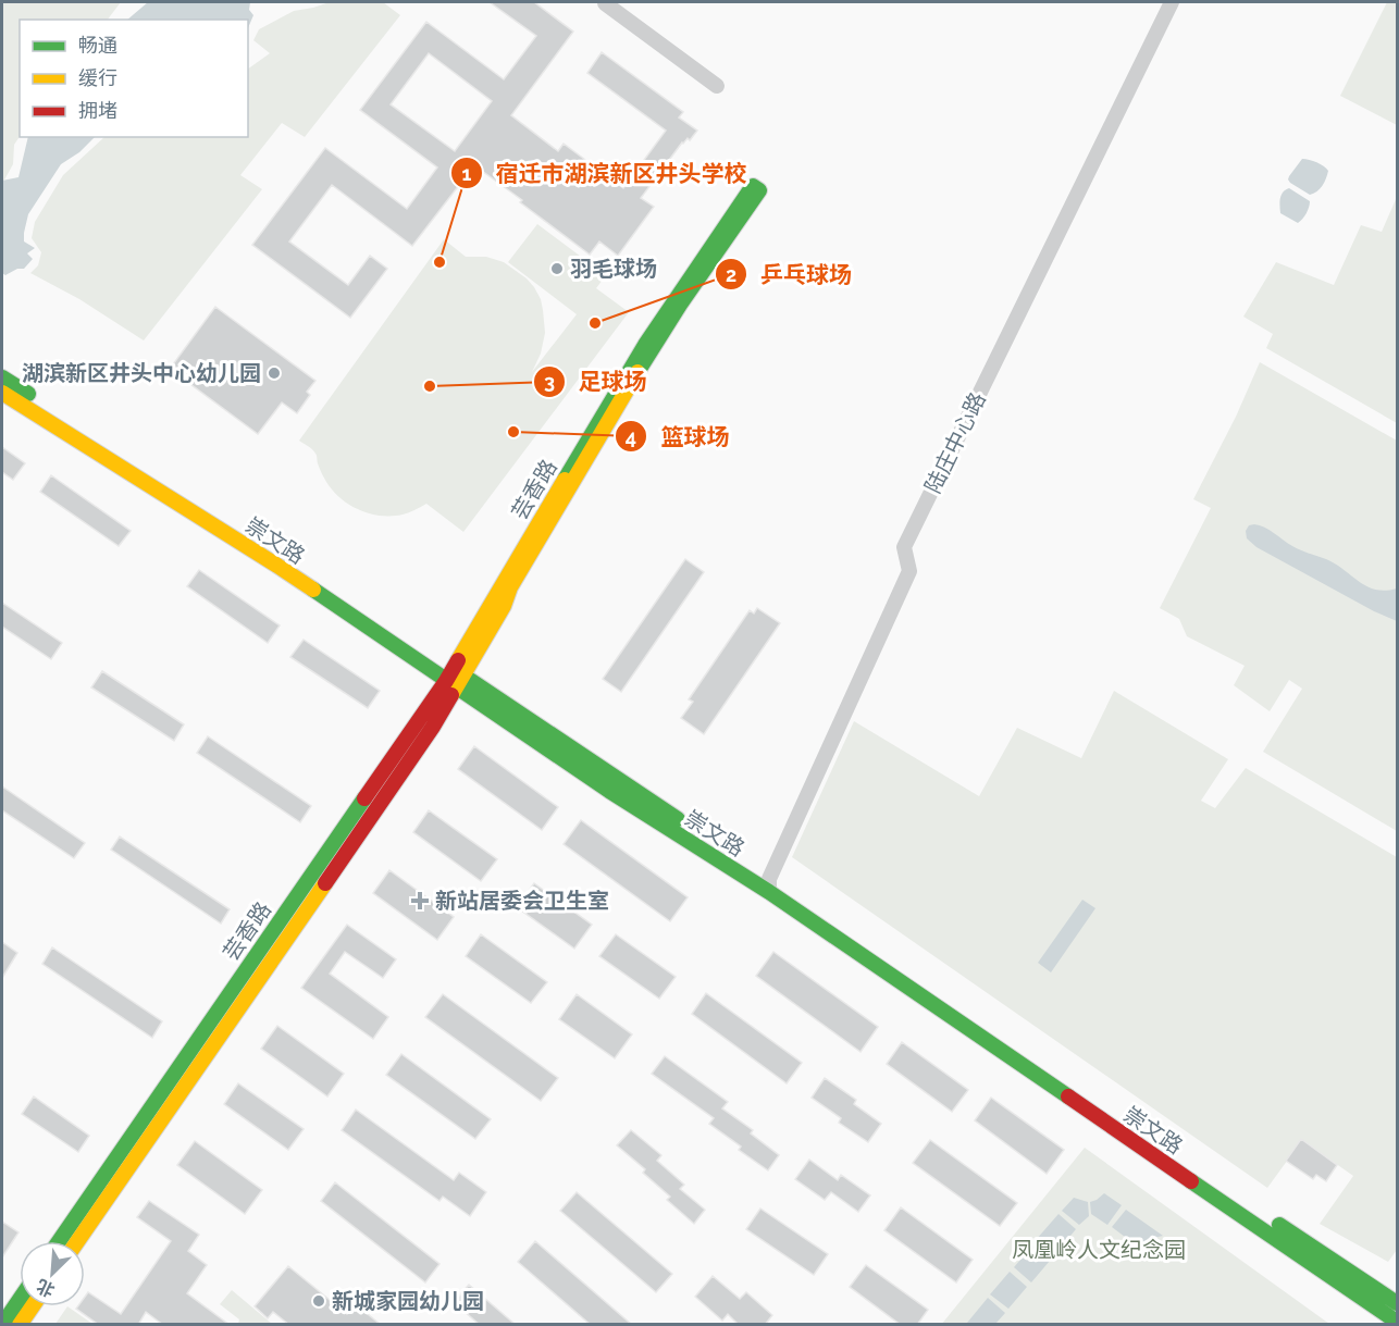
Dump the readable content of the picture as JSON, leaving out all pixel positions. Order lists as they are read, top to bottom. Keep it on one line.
{"streets":{"street":["陆庄中心路","芸香路","崇文路"]},"crossings":[["陆庄中心路","崇文路"],["芸香路","崇文路"]],"parks":["凤凰岭人文纪念园"],"places":{"other":["宿迁市湖滨新区井头学校","羽毛球场","乒乓球场","湖滨新区井头中心幼儿园","足球场","篮球场","新城家园幼儿园"],"health":["新站居委会卫生室"]},"legend":["畅通","缓行","拥堵"],"north":"bottom left"}
